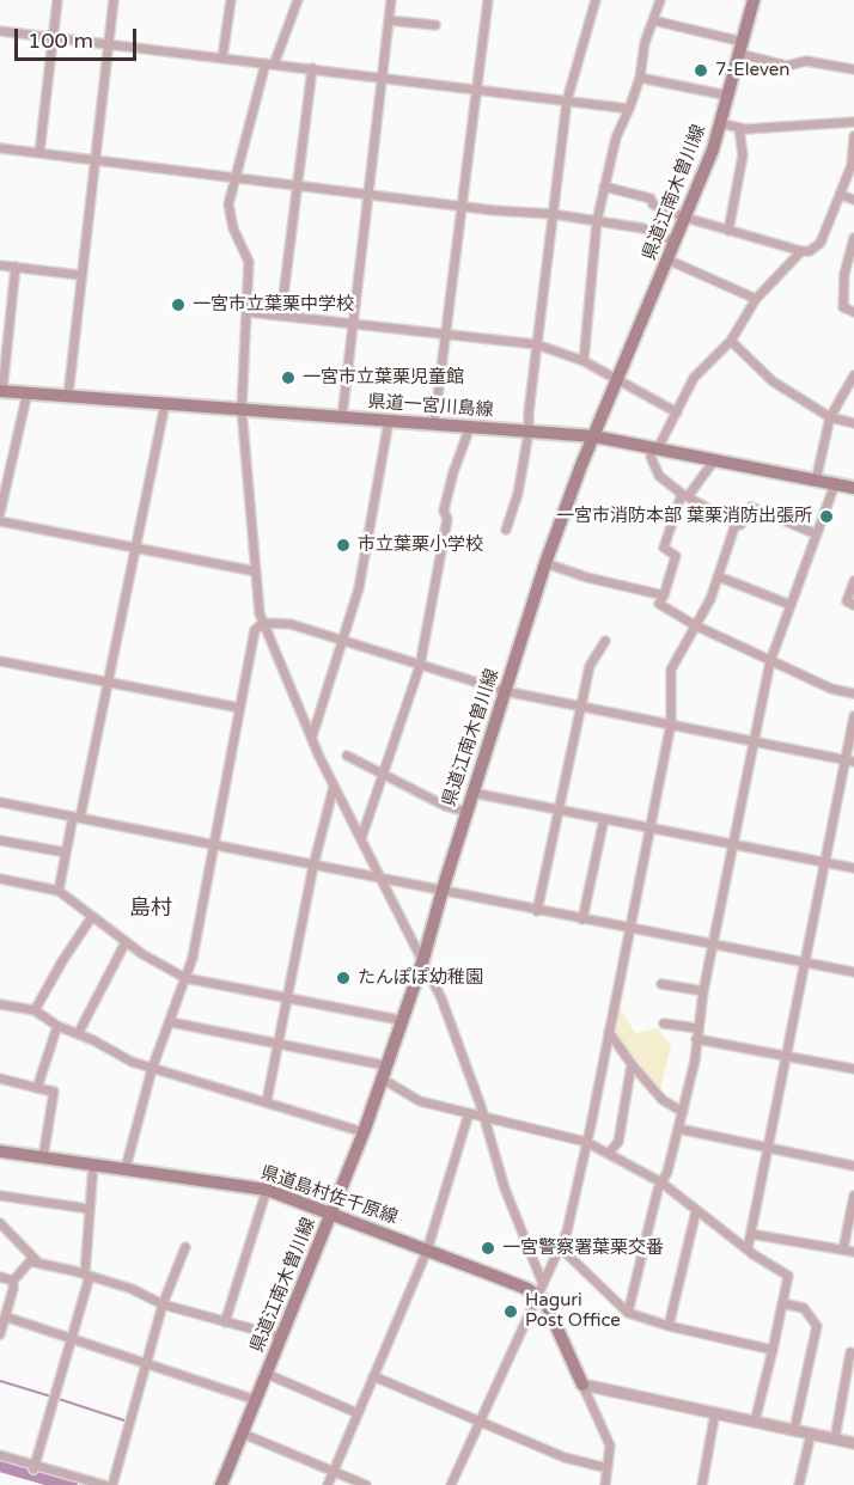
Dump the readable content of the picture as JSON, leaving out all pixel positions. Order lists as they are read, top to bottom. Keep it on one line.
{"streets":{"main road":["県道江南木曽川線","県道一宮川島線","県道島村佐千原線"]},"crossings":[["県道江南木曽川線","県道一宮川島線"],["県道江南木曽川線","県道島村佐千原線"]],"districts":["島村"],"places":["7-Eleven","一宮市立葉栗中学校","一宮市立葉栗児童館","一宮市消防本部 葉栗消防出張所","市立葉栗小学校","たんぽぽ幼稚園","一宮警察署葉栗交番","Haguri Post Office"],"scale_bar":"100 m"}
